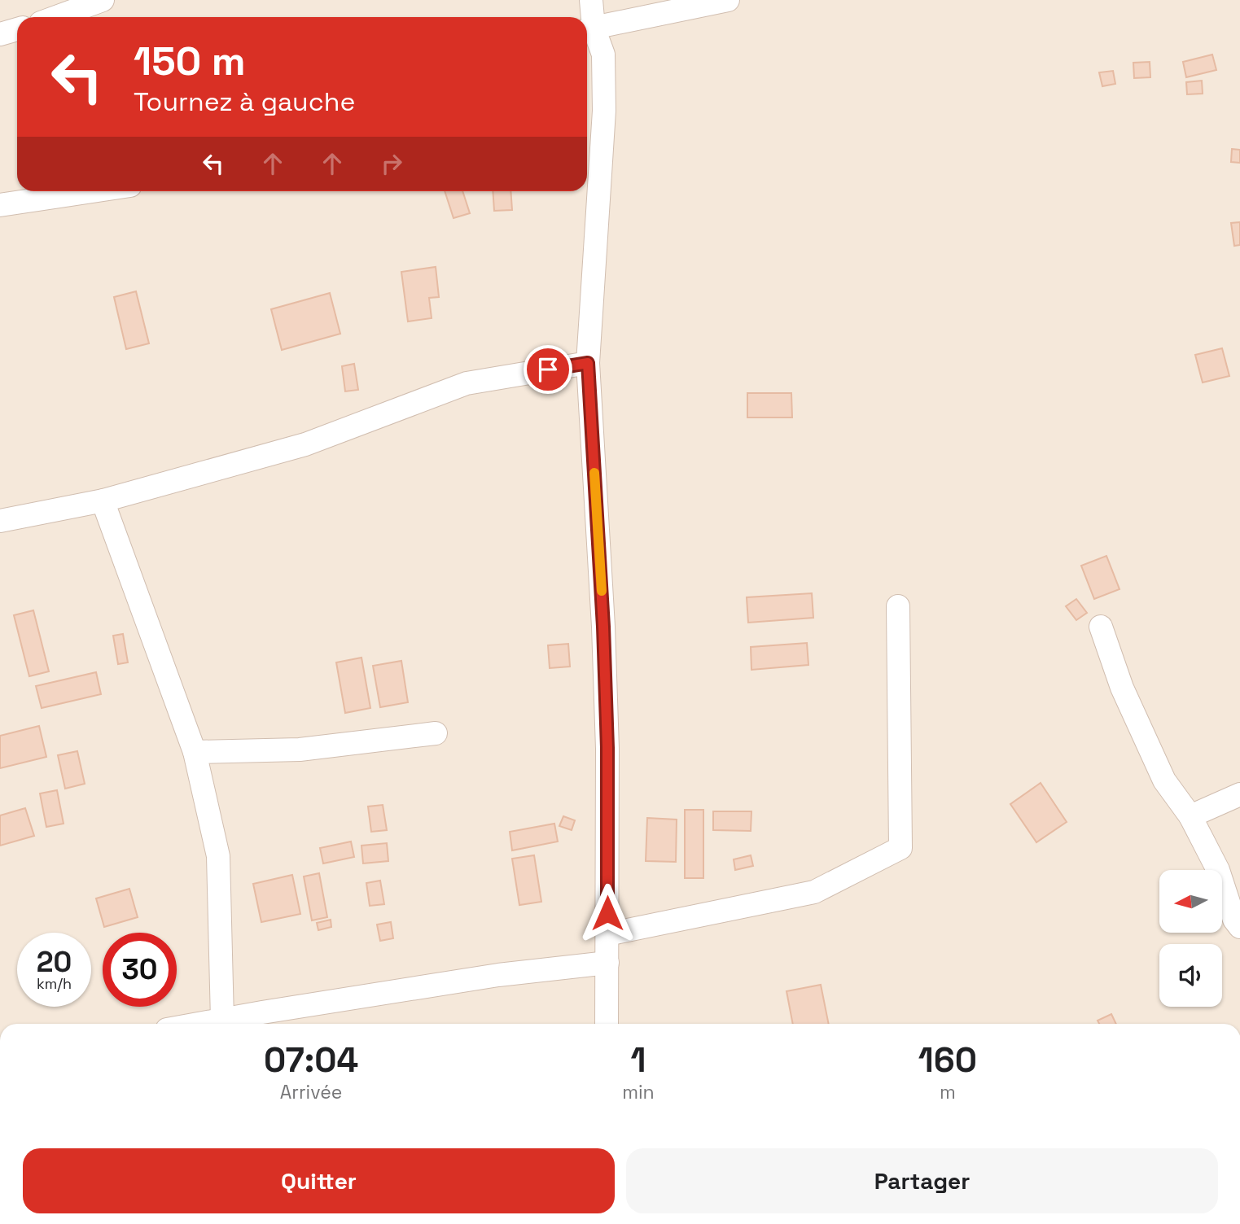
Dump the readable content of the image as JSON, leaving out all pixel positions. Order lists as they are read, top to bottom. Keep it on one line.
{"north":"left","page":{"turn":["150 m","Tournez à gauche"],"speed":"20 km/h","limit":"30","eta":["07:04","Arrivée","1","min","160","m"],"buttons":["Quitter","Partager"]}}
